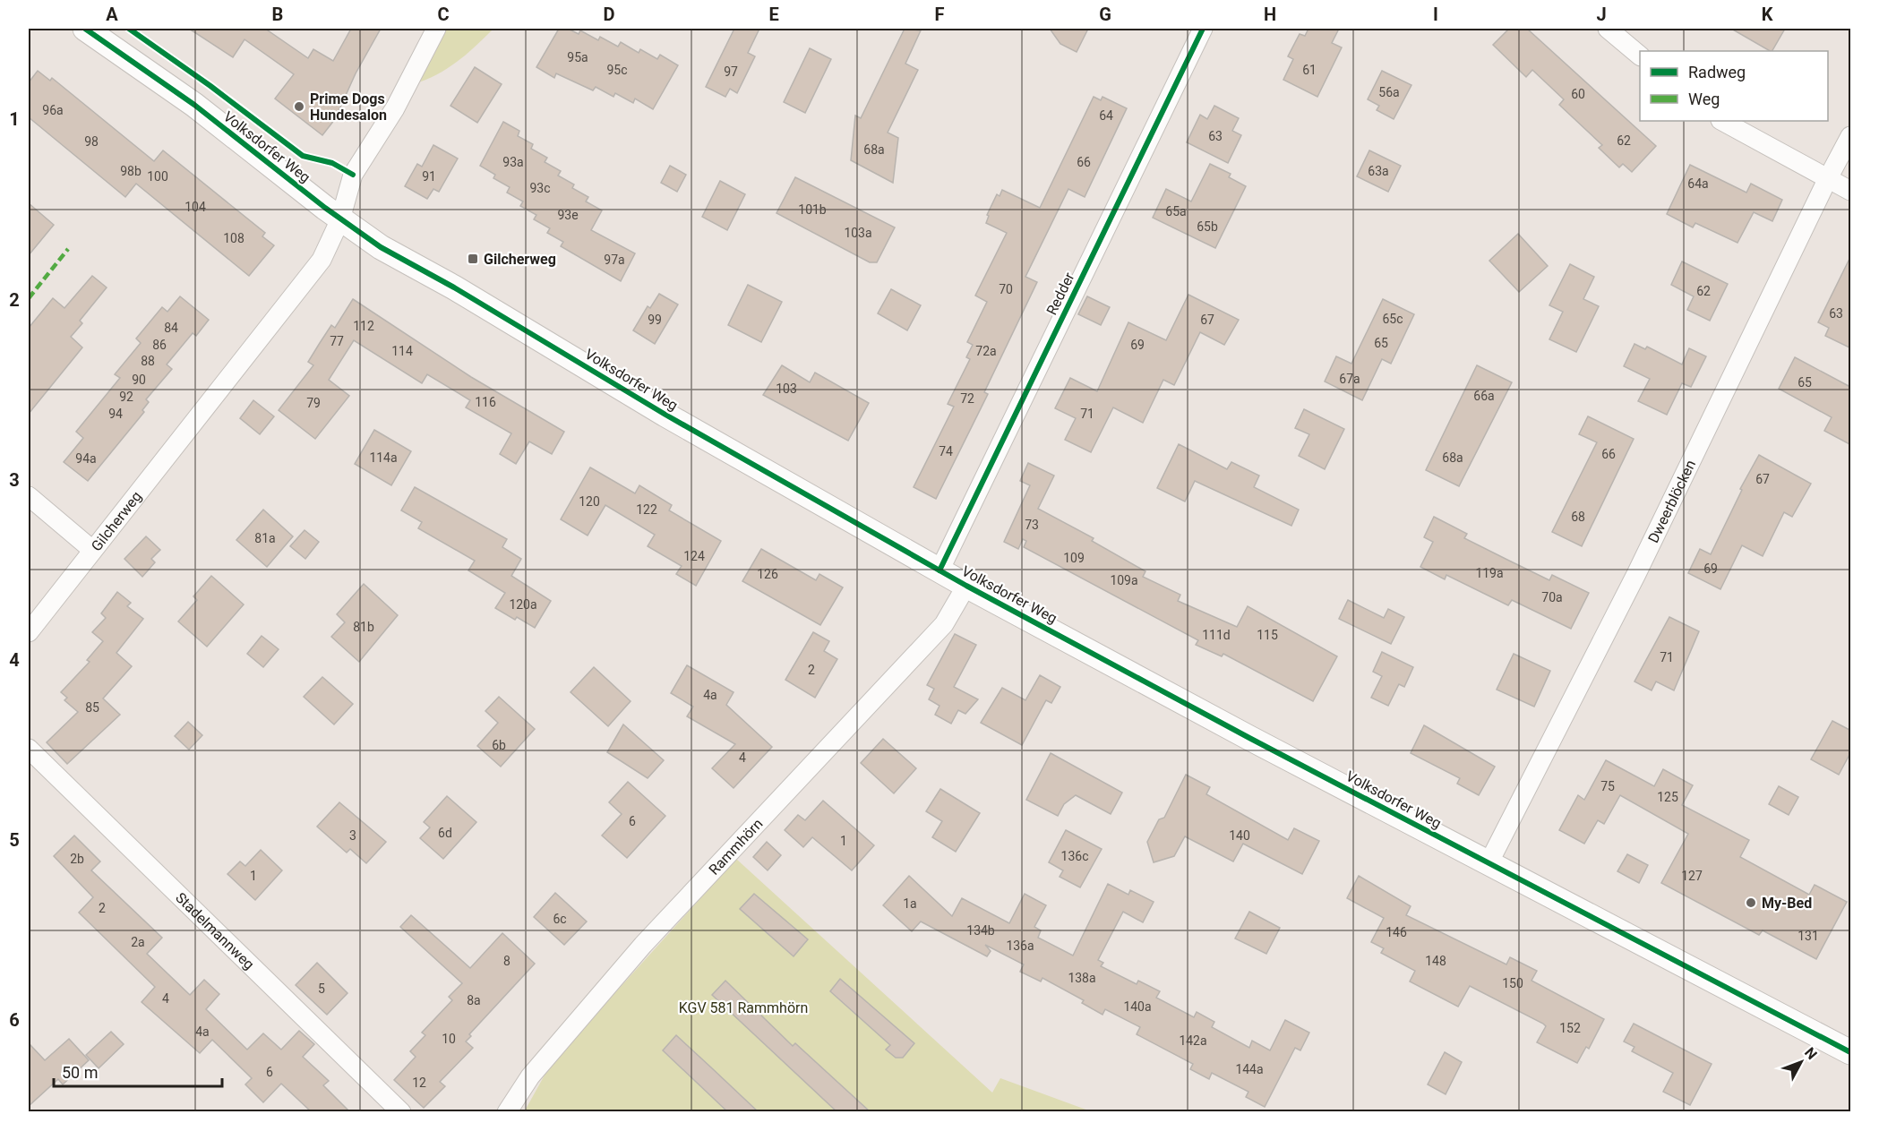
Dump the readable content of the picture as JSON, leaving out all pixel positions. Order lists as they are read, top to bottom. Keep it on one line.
{"streets":{"street":["Volksdorfer Weg","Redder","Dweerblöcken","Gilcherweg","Rammhörn","Stadelmannweg"]},"crossings":[["Volksdorfer Weg","Redder"],["Volksdorfer Weg","Dweerblöcken"],["Volksdorfer Weg","Gilcherweg"],["Volksdorfer Weg","Rammhörn"]],"parks":["KGV 581 Rammhörn"],"places":{"other":["Prime Dogs Hundesalon","My-Bed"],"transit":["Gilcherweg"]},"house_numbers":["95a","95c","61","97","56a","60","96a","64","63","62","98","68a","93a","66","98b","63a","100","91","64a","93c","104","101b","65a","93e","65b","103a","108","97a","70","62","63","65c","99","67","112","84","77","65","86","69","114","72a","88","67a","90","65","103","66a","92","72","116","79","94","71","74","66","114a","68a","94a","67","120","122","68","73","81a","124","109","69","119a","126","109a","70a","120a","81b","111d","115","71","2","4a","85","6b","4","75","125","6","6d","3","140","1","136c","2b","1","127","1a","2","6c","134b","146","131","2a","136a","8","148","138a","150","5","4","8a","140a","152","4a","10","142a","144a","6","12"],"legend":["Radweg","Weg"],"scale_bar":"50 m","north":"top right","grid":{"columns":["A","B","C","D","E","F","G","H","I","J","K"],"rows":["1","2","3","4","5","6"]}}
